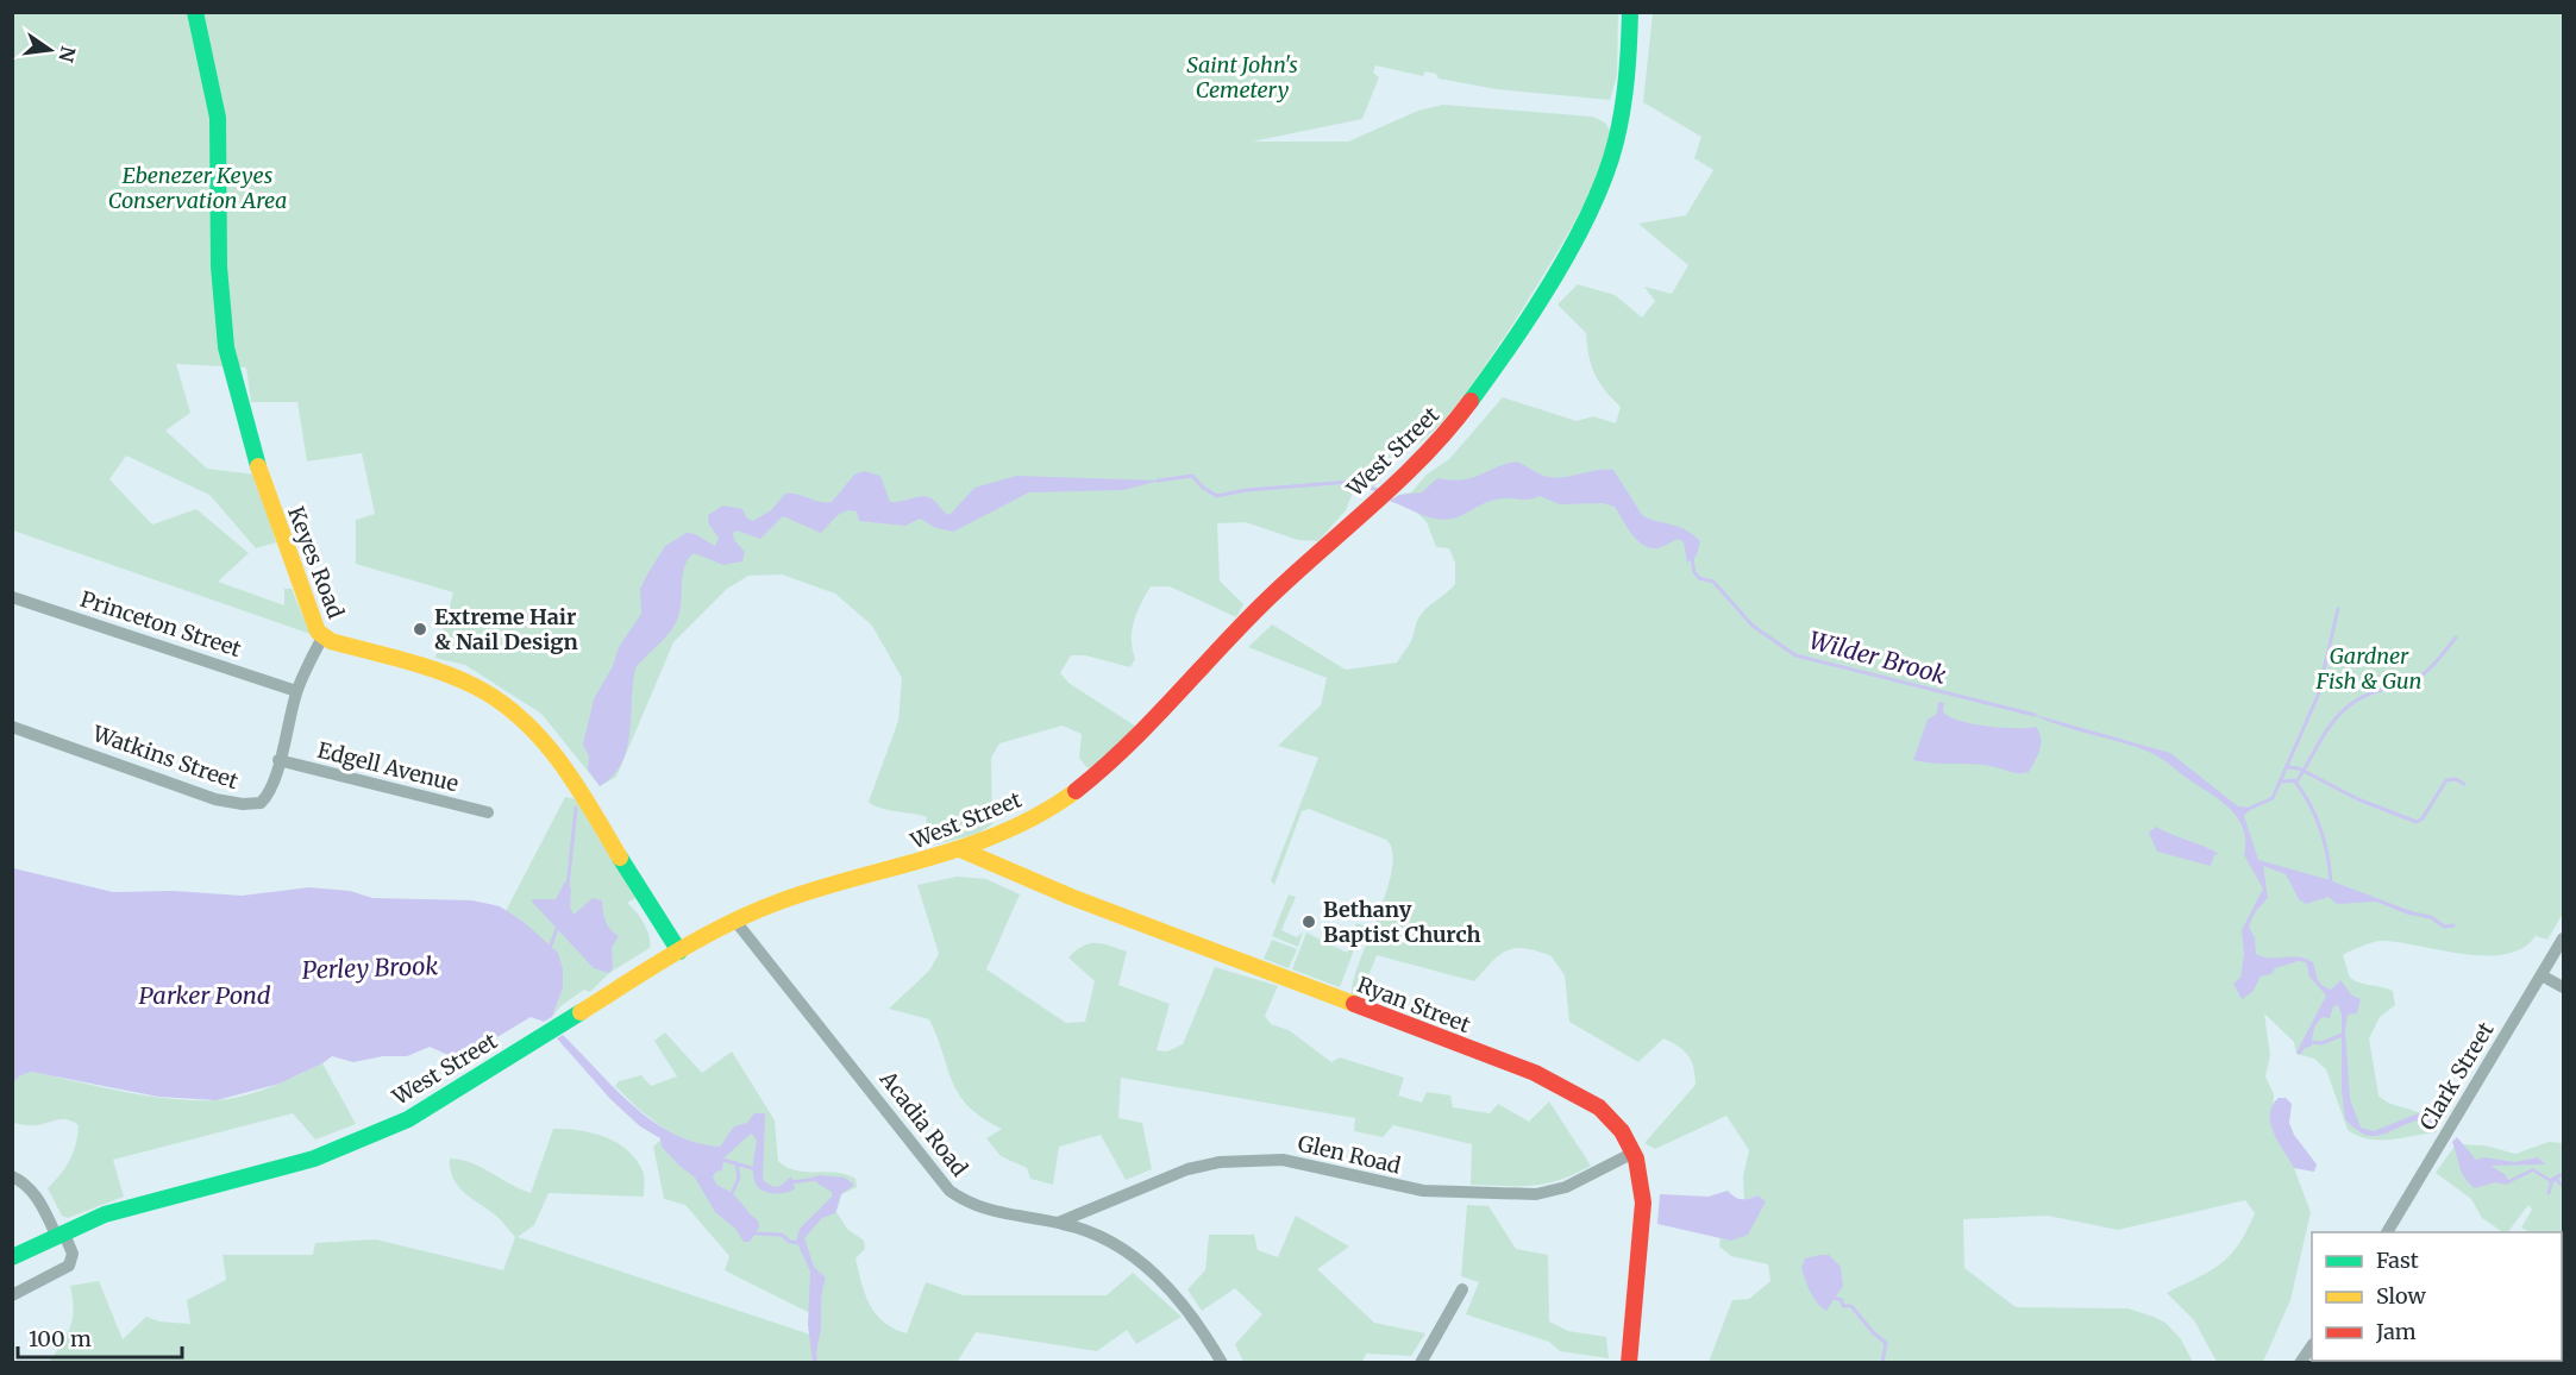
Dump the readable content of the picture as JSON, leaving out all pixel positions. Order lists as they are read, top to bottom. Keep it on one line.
{"streets":{"main road":["West Street","Keyes Road","Ryan Street"],"street":["Princeton Street","Watkins Street","Edgell Avenue","Clark Street","Acadia Road","Glen Road"]},"crossings":[["West Street","Keyes Road"],["West Street","Ryan Street"],["West Street","Acadia Road"],["Watkins Street","Edgell Avenue"],["Ryan Street","Glen Road"],["Acadia Road","Glen Road"]],"water":["Wilder Brook","Perley Brook","Parker Pond"],"parks":["Saint John's Cemetery","Ebenezer Keyes Conservation Area","Gardner Fish & Gun"],"places":["Extreme Hair & Nail Design","Bethany Baptist Church"],"legend":["Fast","Slow","Jam"],"scale_bar":"100 m","north":"right"}
